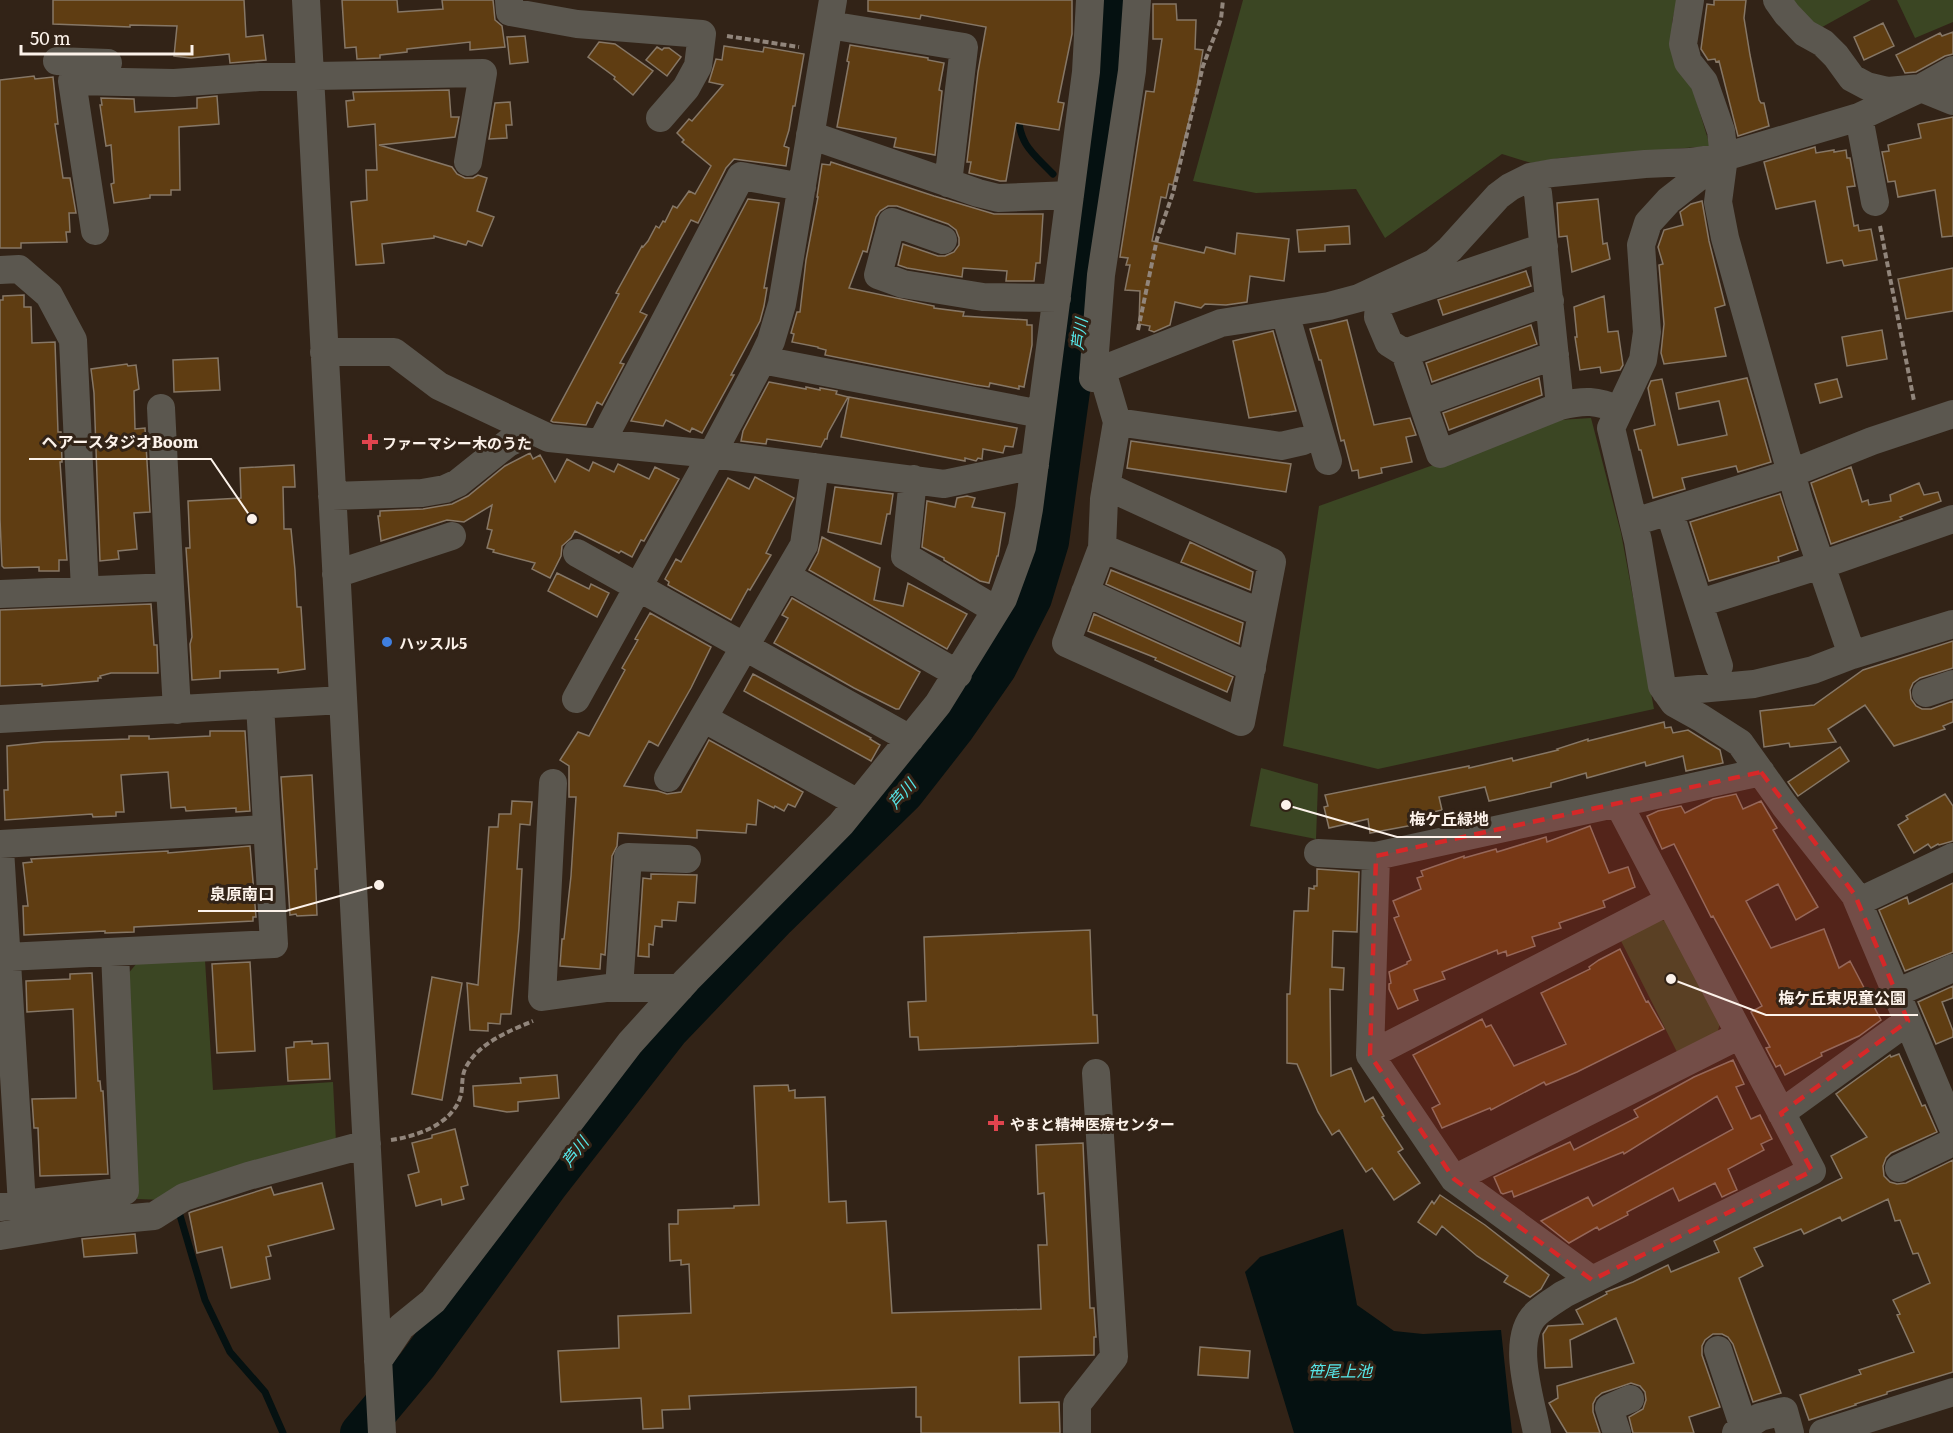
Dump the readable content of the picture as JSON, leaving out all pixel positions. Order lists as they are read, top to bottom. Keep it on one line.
{"water":["芦川","笹尾上池"],"places":{"health":["ファーマシー木のうた","やまと精神医療センター"],"other":["ヘアースタジオBoom","ハッスル5","梅ケ丘緑地","泉原南口","梅ケ丘東児童公園"]},"scale_bar":"50 m"}
